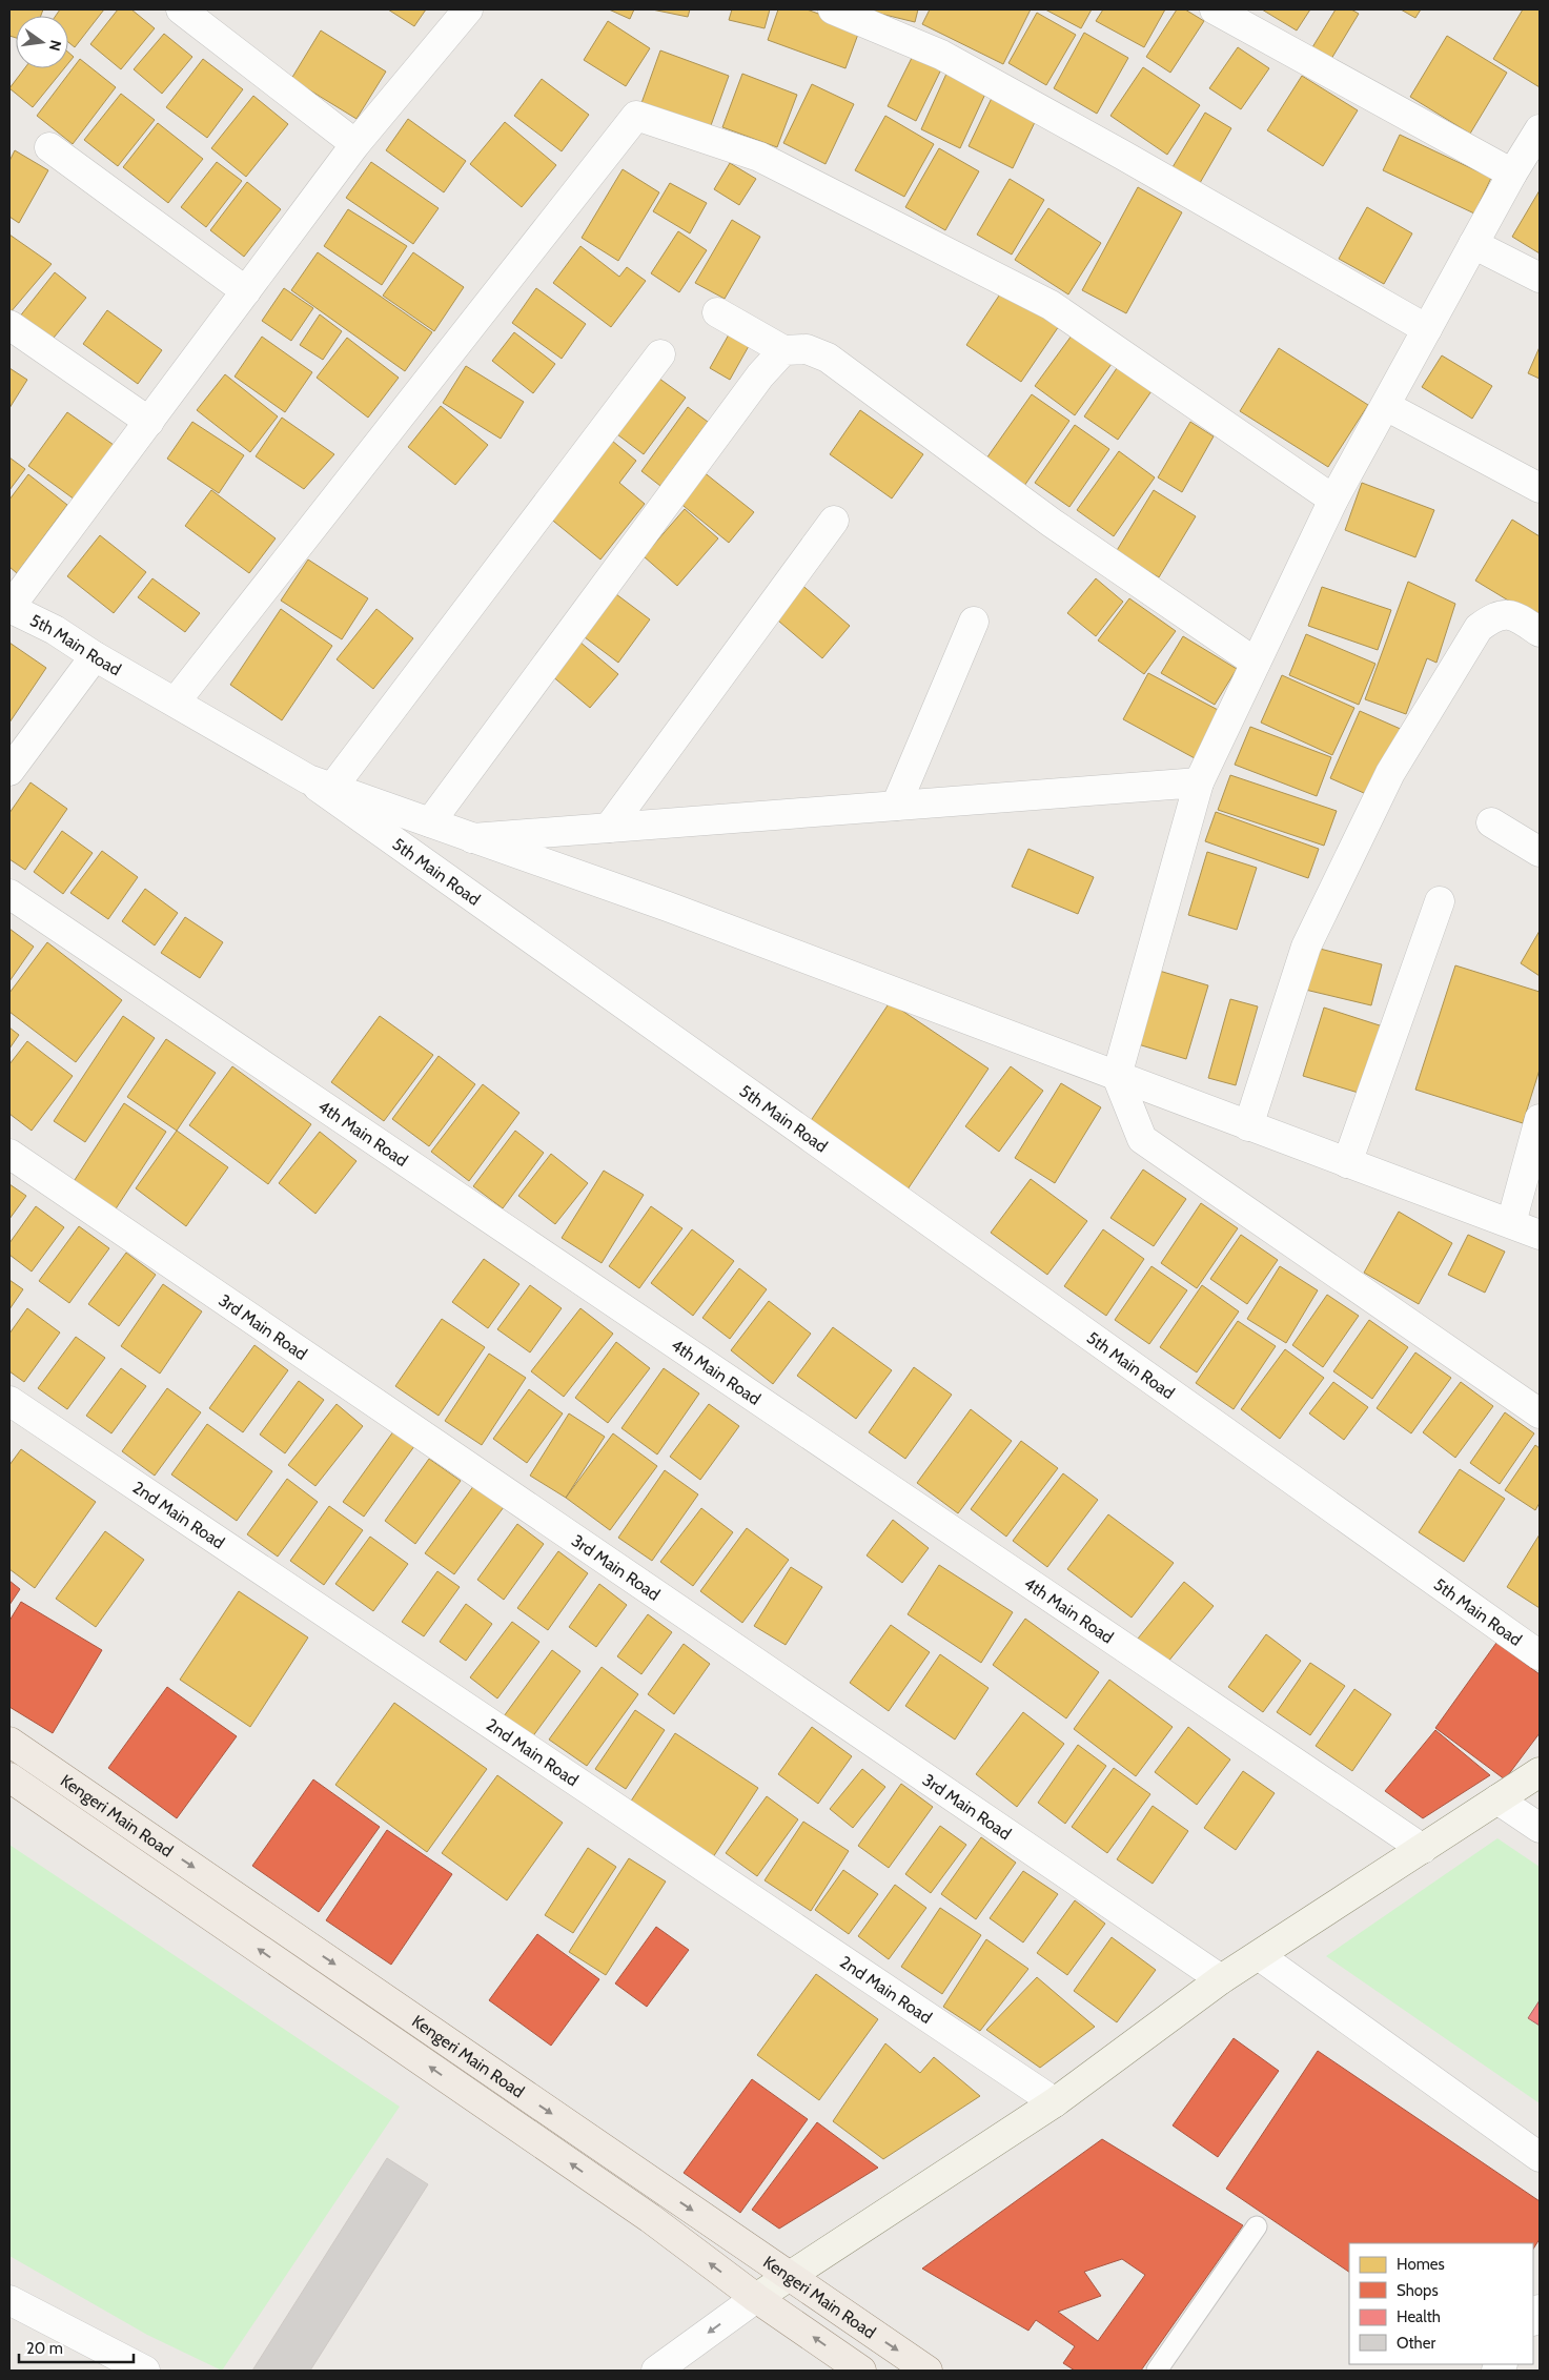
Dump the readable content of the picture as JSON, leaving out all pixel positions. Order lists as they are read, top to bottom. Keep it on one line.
{"streets":{"main road":["Kengeri Main Road"],"street":["5th Main Road","4th Main Road","3rd Main Road","2nd Main Road"]},"legend":["Homes","Shops","Health","Other"],"scale_bar":"20 m","north":"right"}
